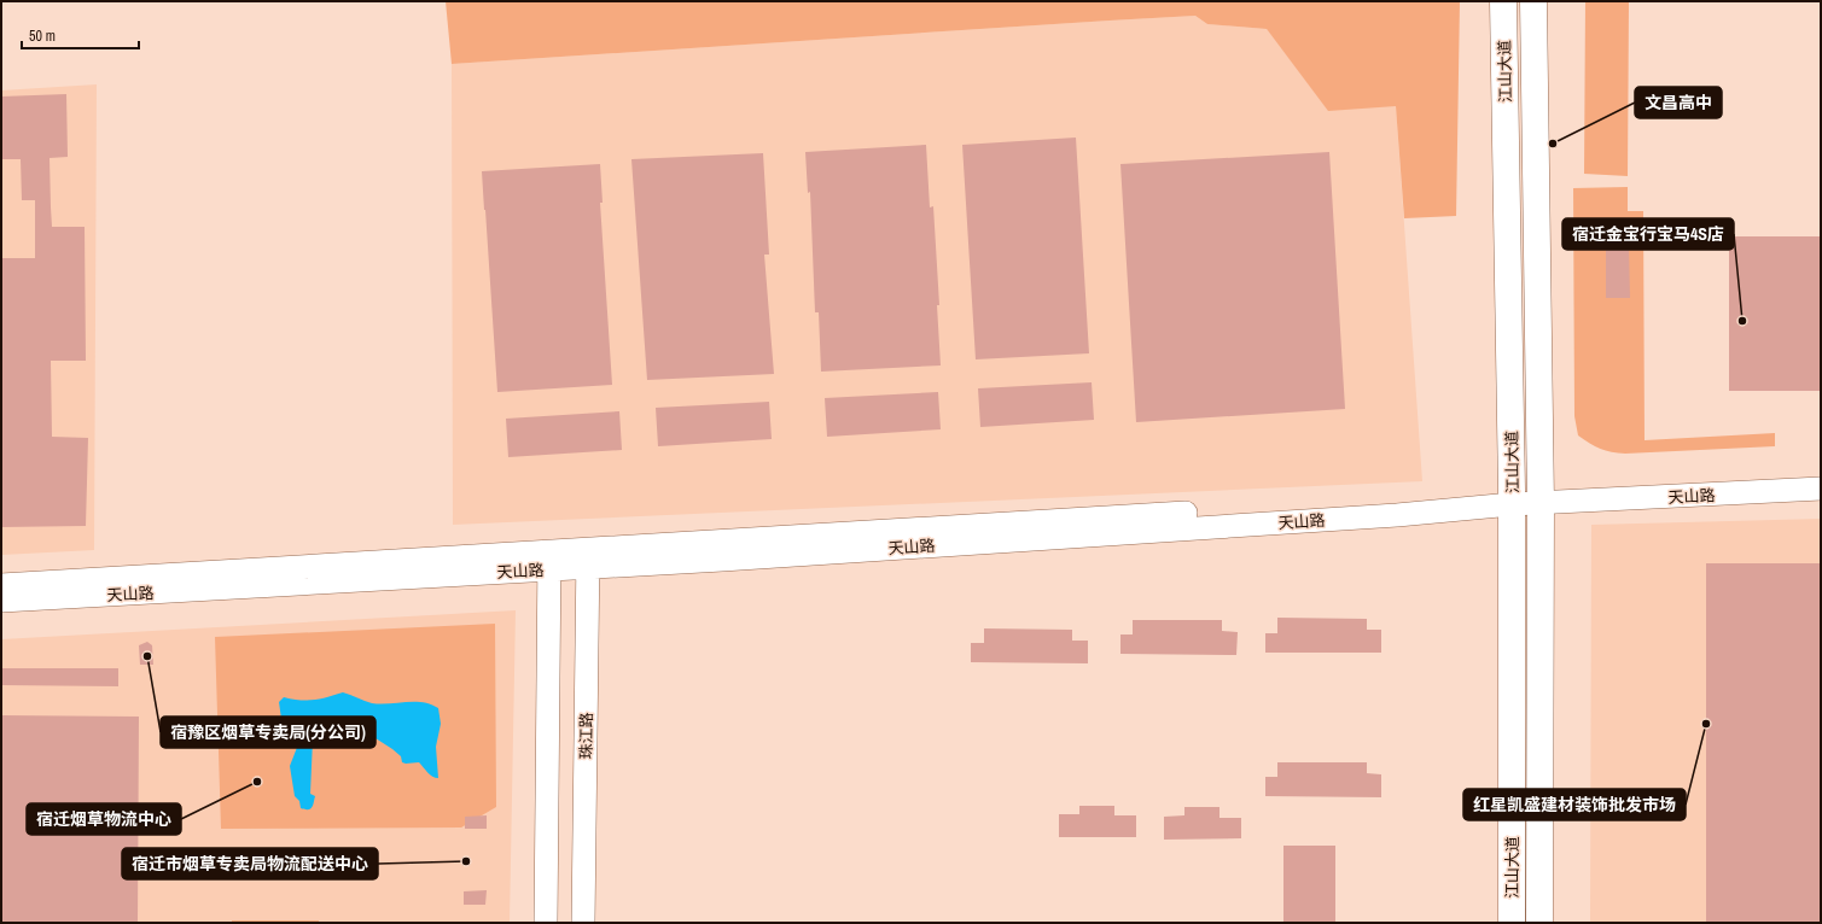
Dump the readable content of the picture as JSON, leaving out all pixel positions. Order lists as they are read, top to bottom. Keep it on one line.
{"streets":{"main road":["江山大道"],"street":["天山路","珠江路"]},"crossings":[["江山大道","天山路"],["天山路","珠江路"]],"places":["文昌高中","宿迁金宝行宝马4S店","宿豫区烟草专卖局(分公司)","红星凯盛建材装饰批发市场","宿迁烟草物流中心","宿迁市烟草专卖局物流配送中心"],"scale_bar":"50 m"}
